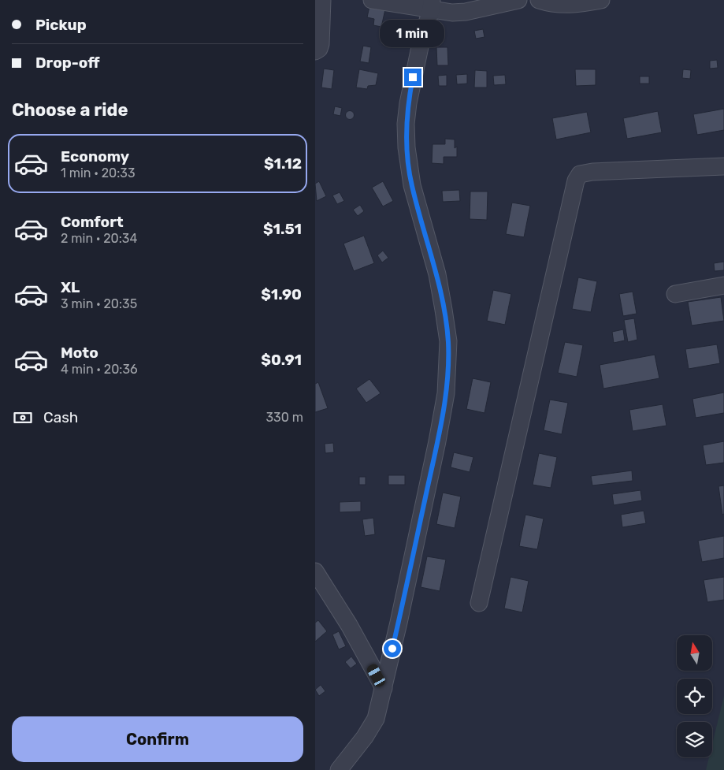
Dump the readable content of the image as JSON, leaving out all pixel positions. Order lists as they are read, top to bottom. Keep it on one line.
{"north":"top","page":{"banner":["Pickup","Drop-off"],"bubble":"1 min","heading":"Choose a ride","list":[{"name":"Economy","note":"1 min · 20:33","value":"$1.12"},{"name":"Comfort","note":"2 min · 20:34","value":"$1.51"},{"name":"XL","note":"3 min · 20:35","value":"$1.90"},{"name":"Moto","note":"4 min · 20:36","value":"$0.91"}],"pay":["Cash","330 m"],"buttons":"Confirm"}}
